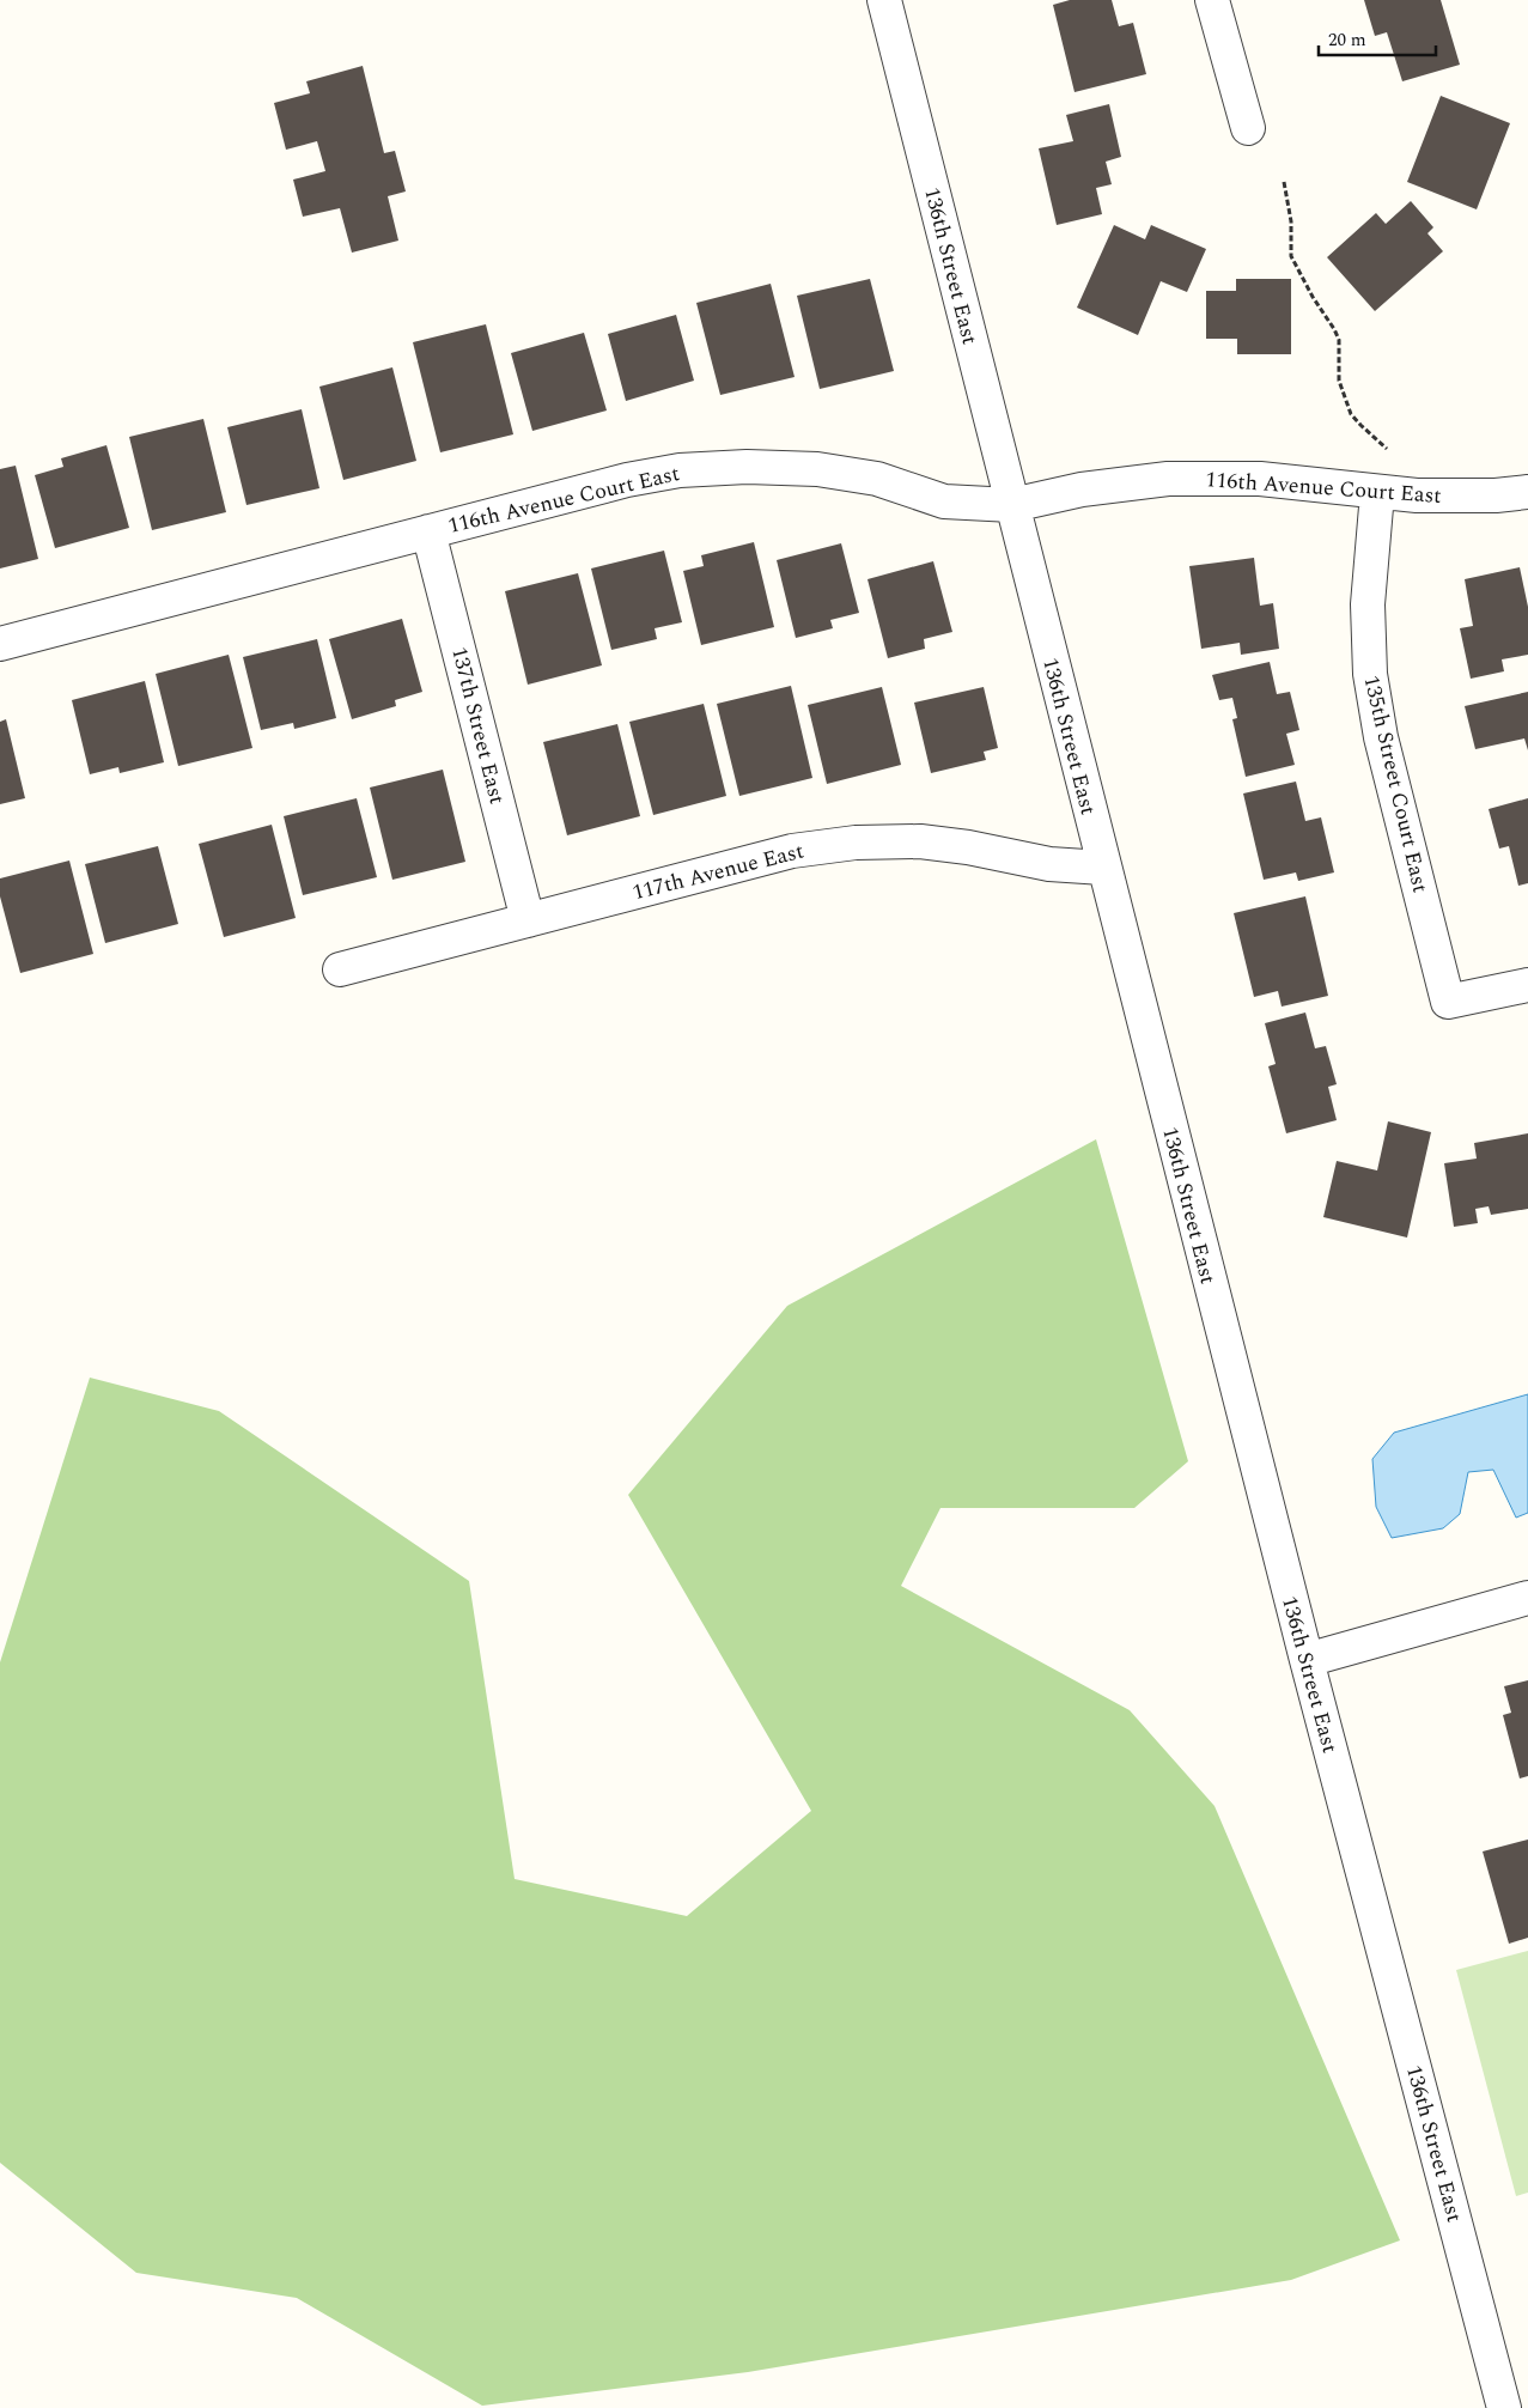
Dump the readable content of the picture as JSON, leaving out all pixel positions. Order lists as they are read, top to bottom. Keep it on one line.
{"streets":{"street":["136th Street East","116th Avenue Court East","137th Street East","135th Street Court East","117th Avenue East"]},"crossings":[["136th Street East","116th Avenue Court East"],["136th Street East","117th Avenue East"],["116th Avenue Court East","137th Street East"],["116th Avenue Court East","135th Street Court East"],["137th Street East","117th Avenue East"]],"scale_bar":"20 m"}
